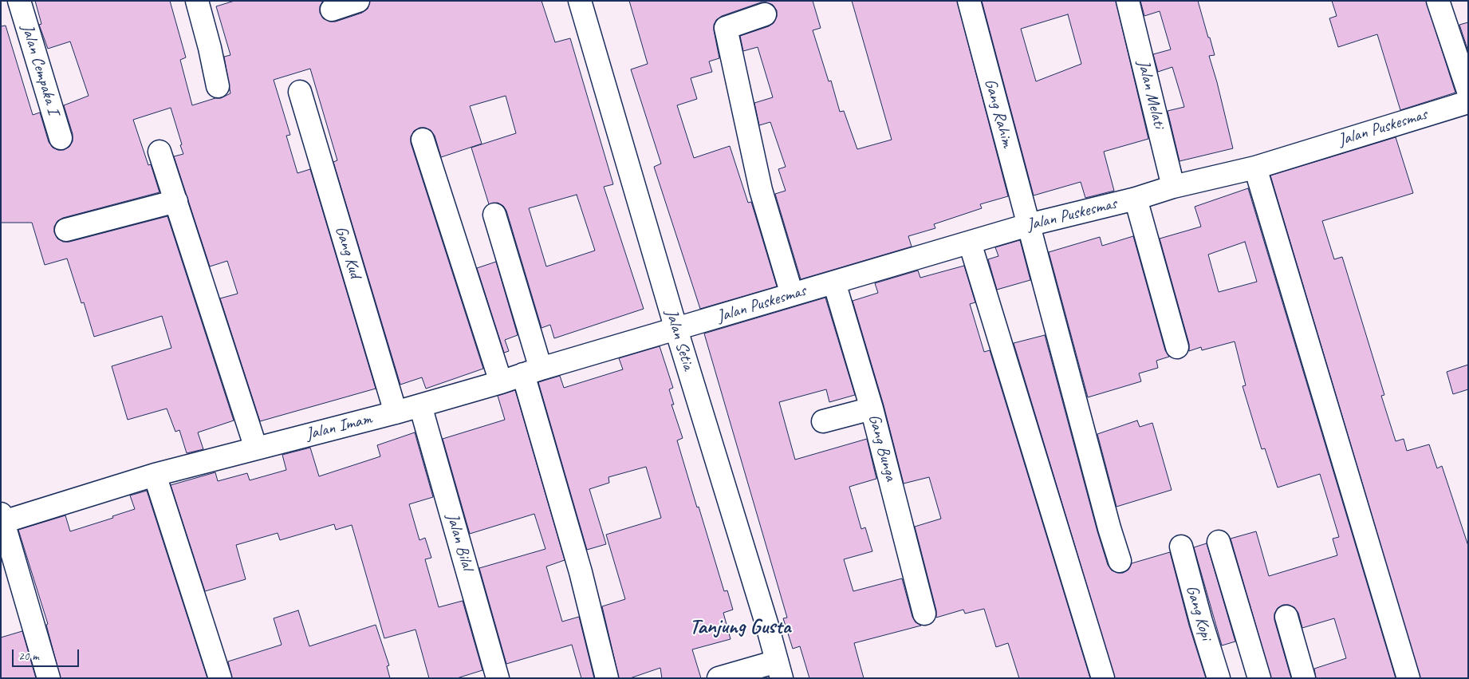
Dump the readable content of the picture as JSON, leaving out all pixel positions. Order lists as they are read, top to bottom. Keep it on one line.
{"streets":{"street":["Jalan Cempaka I","Jalan Melati","Gang Rahim","Jalan Puskesmas","Gang Kud","Jalan Setia","Jalan Imam","Gang Bunga","Jalan Bilal","Gang Kopi"]},"crossings":[["Jalan Melati","Jalan Puskesmas"],["Gang Rahim","Jalan Puskesmas"],["Jalan Puskesmas","Jalan Setia"],["Jalan Puskesmas","Jalan Imam"],["Jalan Puskesmas","Gang Bunga"],["Gang Kud","Jalan Imam"],["Jalan Setia","Jalan Imam"],["Jalan Imam","Jalan Bilal"]],"districts":["Tanjung Gusta"],"scale_bar":"20 m"}
